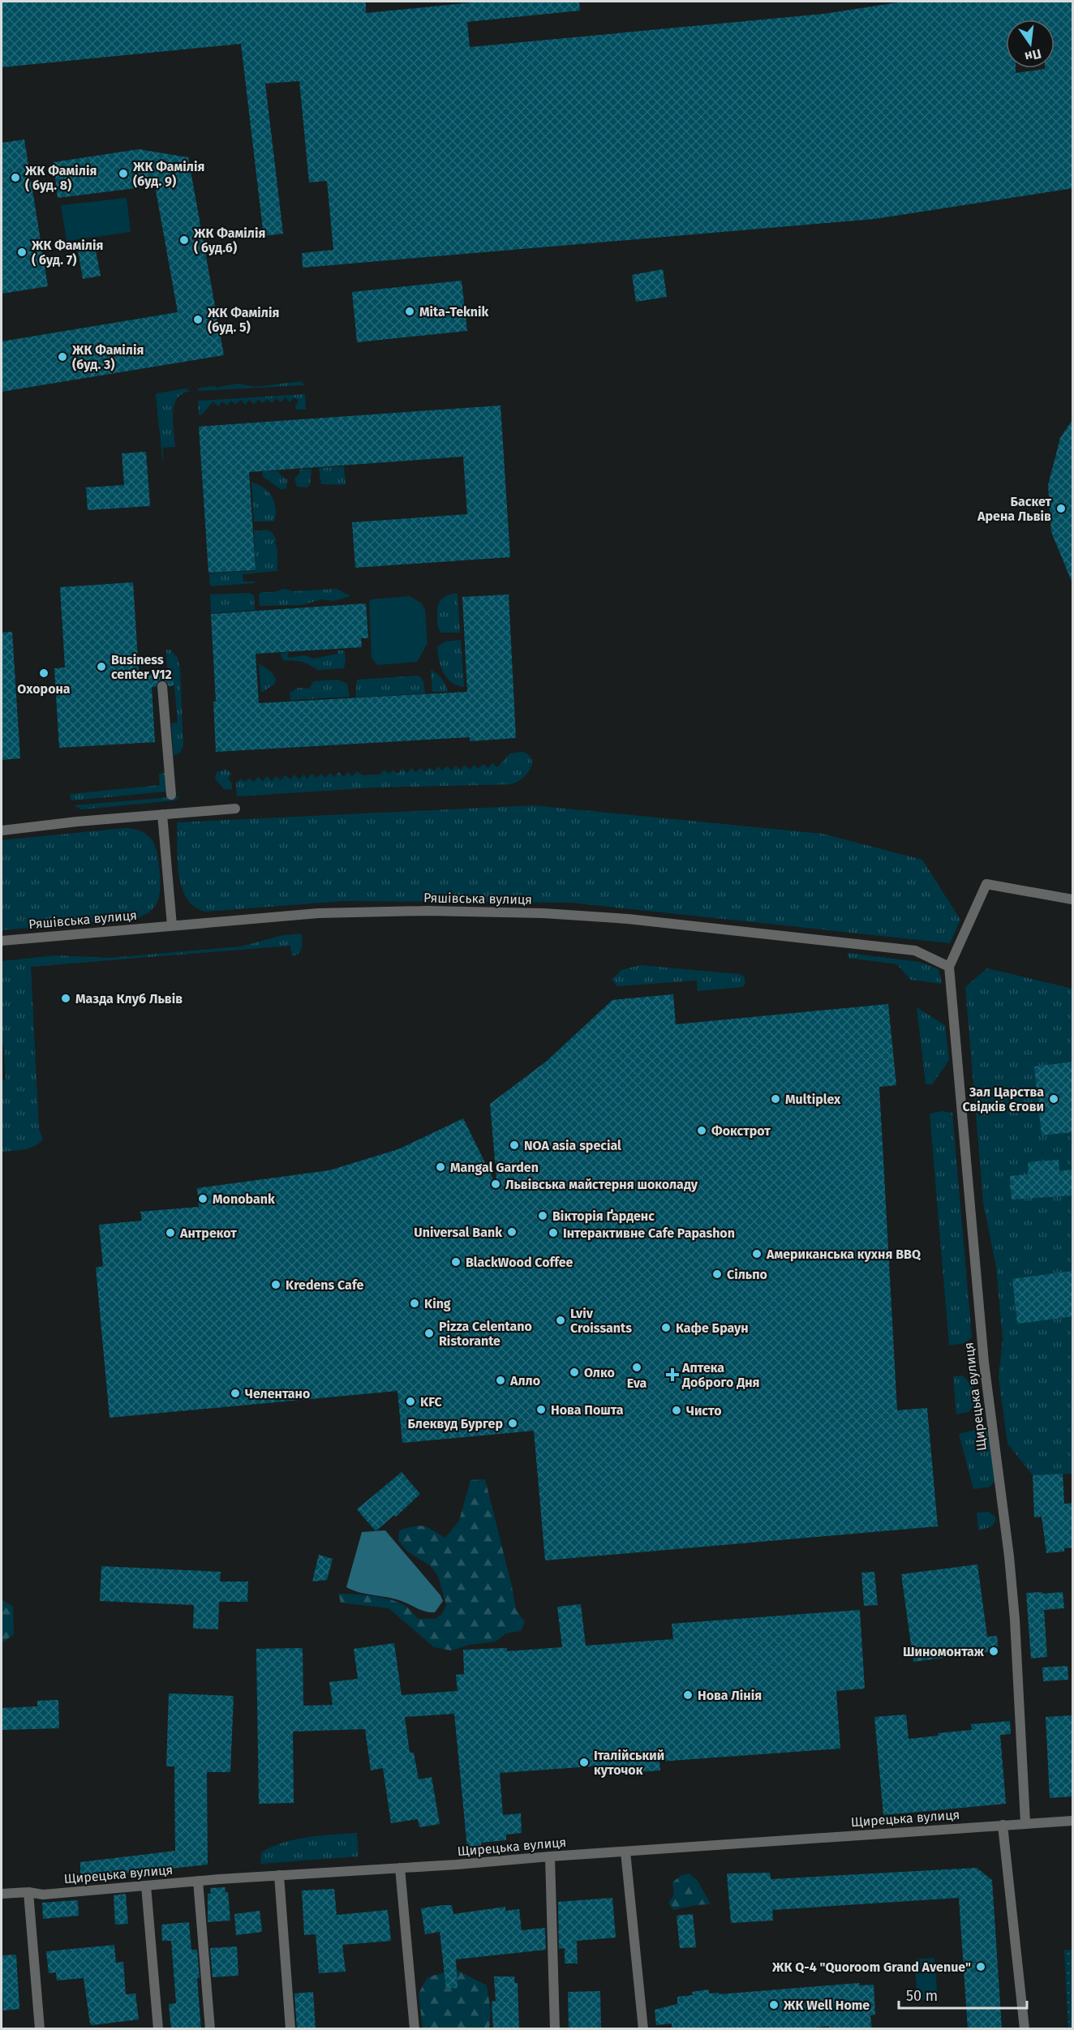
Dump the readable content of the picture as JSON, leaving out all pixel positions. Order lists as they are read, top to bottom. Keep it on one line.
{"streets":{"street":["Ряшівська вулиця","Щирецька вулиця"]},"crossings":[["Ряшівська вулиця","Щирецька вулиця"]],"places":{"other":["ЖК Фамілія (буд. 9)","ЖК Фамілія ( буд. 8)","ЖК Фамілія ( буд.6)","ЖК Фамілія ( буд. 7)","Mita-Teknik","ЖК Фамілія (буд. 5)","ЖК Фамілія (буд. 3)","Баскет Арена Львів","Business center V12","Охорона","Мазда Клуб Львів","Multiplex","Зал Царства Свідків Єгови","Фокстрот","NOA asia special","Mangal Garden","Львівська майстерня шоколаду","Monobank","Вікторія Ґарденс","Universal Bank","Антрекот","Інтерактивне Cafe Papashon","Американська кухня BBQ","BlackWood Coffee","Сільпо","Kredens Cafe","King","Lviv Croissants","Кафе Браун","Pizza Celentano Ristorante","Eva","Олко","Алло","Челентано","KFC","Нова Пошта","Чисто","Блеквуд Бургер","Шиномонтаж","Нова Лінія","Італійський куточок","ЖК Q-4 \"Quoroom Grand Avenue\"","ЖК Well Home"],"health":["Аптека Доброго Дня"]},"scale_bar":"50 m","north":"bottom"}
